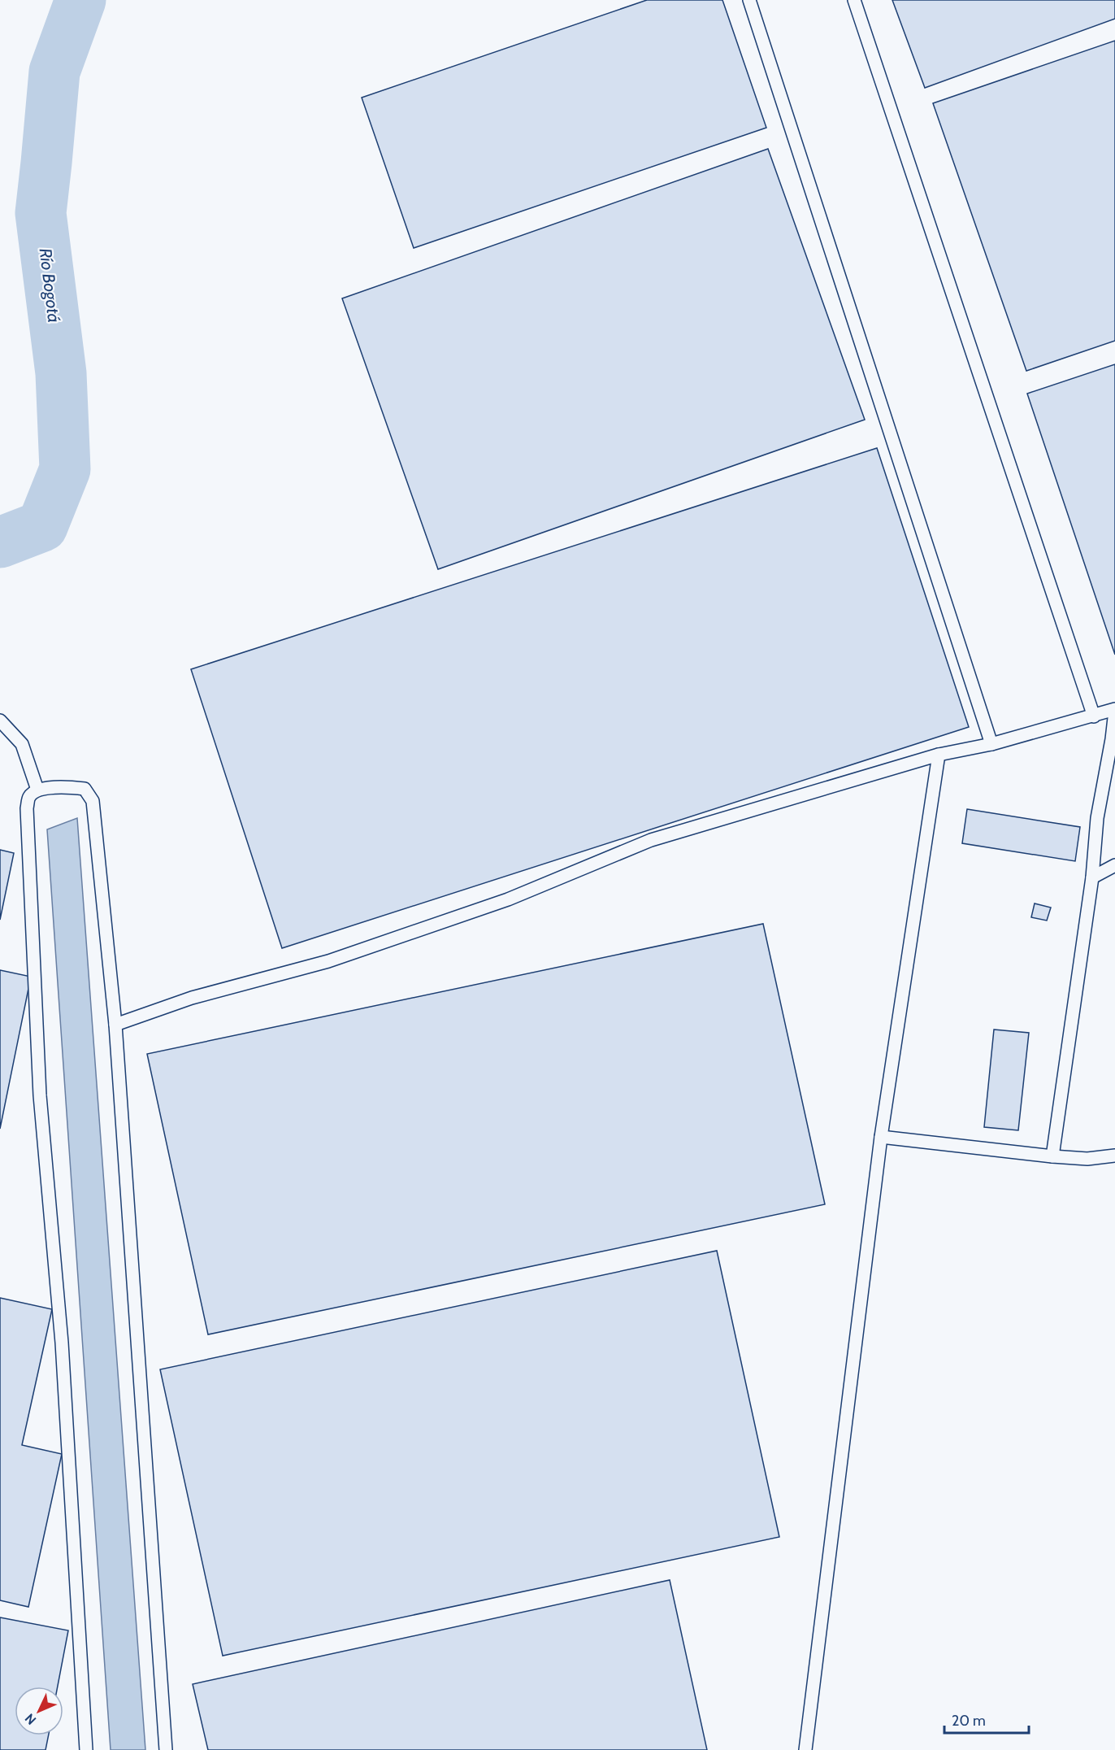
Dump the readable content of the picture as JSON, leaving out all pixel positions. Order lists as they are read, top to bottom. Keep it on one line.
{"water":["Río Bogotá"],"scale_bar":"20 m","north":"bottom left"}
